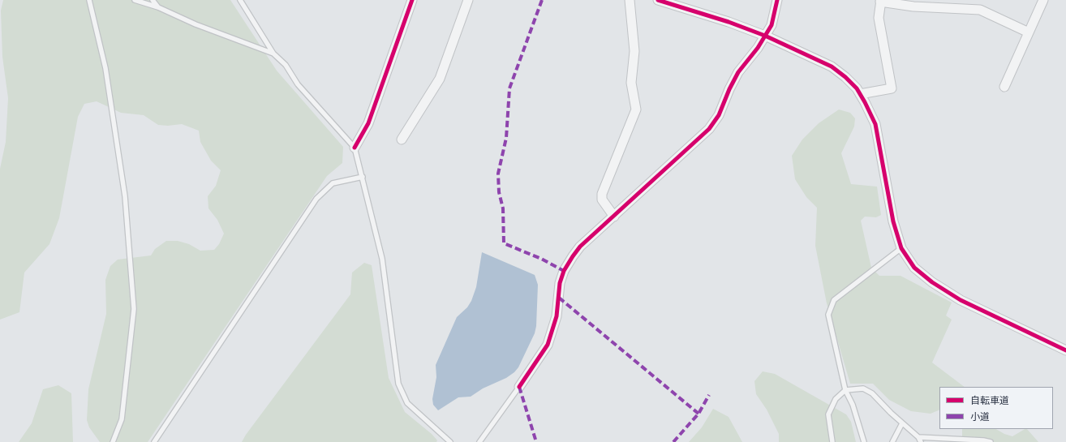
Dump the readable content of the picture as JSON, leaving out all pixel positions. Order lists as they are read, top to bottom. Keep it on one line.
{"legend":["自転車道","小道"]}
